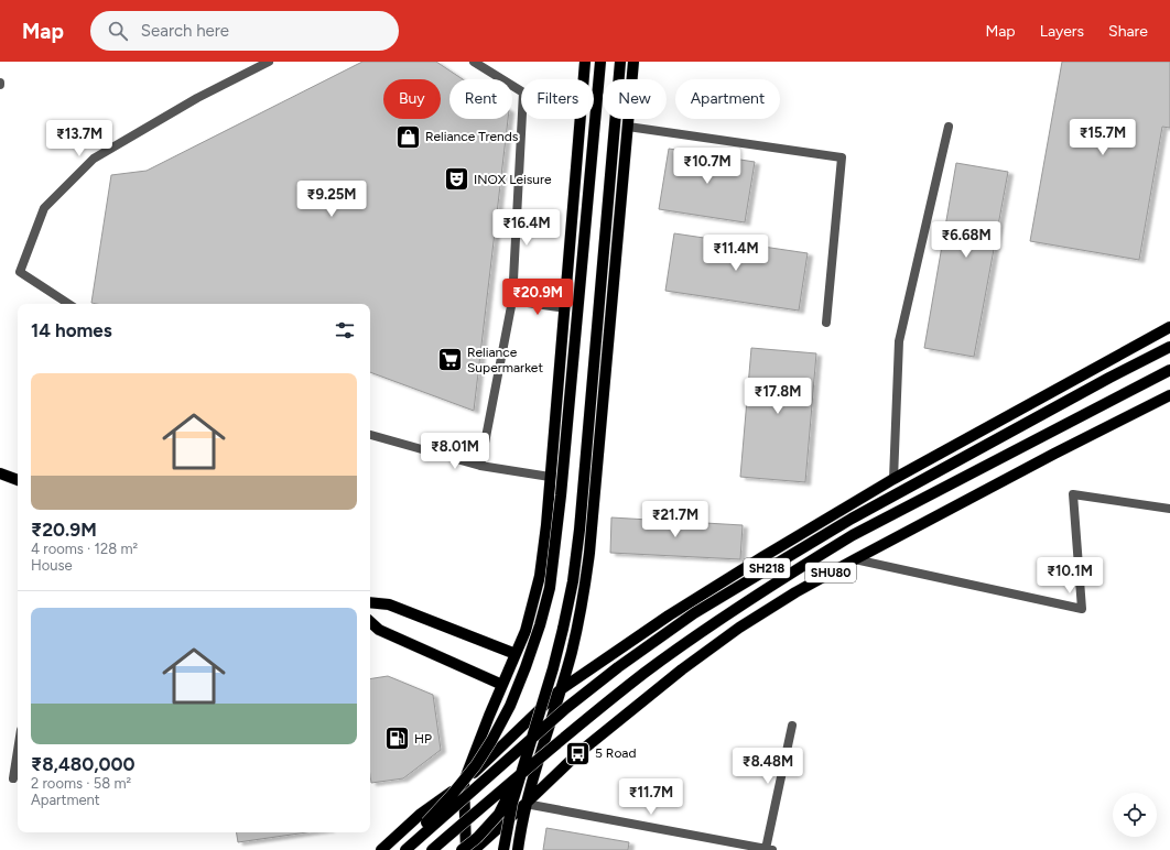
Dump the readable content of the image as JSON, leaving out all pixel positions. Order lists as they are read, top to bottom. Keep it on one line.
{"streets":{"main road":["SH218","SHU80"]},"places":{"shop":["Reliance Trends"],"theatre":["INOX Leisure"],"supermarket":["Reliance Supermarket"],"fuel station":["HP"],"bus stop":["5 Road"]},"page":{"header":"Map","search":"Search here","nav":["Map","Layers","Share"],"chip":["Buy","Rent","Filters","New","Apartment"],"price":["₹15.7M","₹13.7M","₹10.7M","₹9.25M","₹16.4M","₹6.68M","₹11.4M","₹20.9M","₹17.8M","₹8.01M","₹21.7M","₹10.1M","₹8.48M","₹11.7M"],"heading":"14 homes","list":[{"name":"₹20.9M","note":"4 rooms · 128 m² · House"},{"name":"₹8,480,000","note":"2 rooms · 58 m² · Apartment"}]}}
